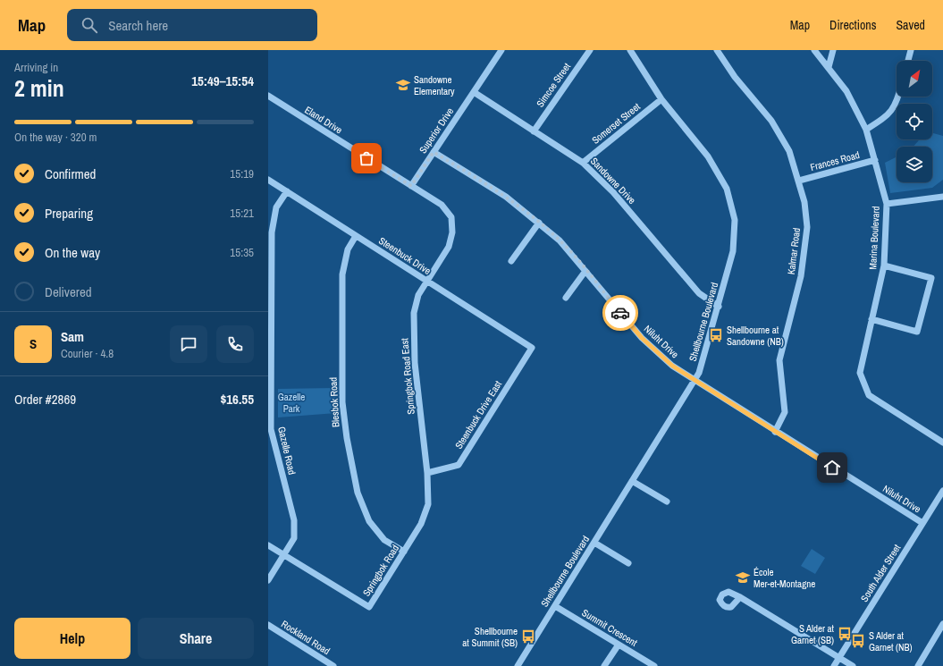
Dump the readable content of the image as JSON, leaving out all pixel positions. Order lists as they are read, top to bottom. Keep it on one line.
{"streets":{"street":["Simcoe Street","Eland Drive","Somerset Street","Superior Drive","Frances Road","Sandowne Drive","Marina Boulevard","Kalmar Road","Steenbuck Drive","Shellbourne Boulevard","Niluht Drive","Springbok Road East","Blesbok Road","Steenbuck Drive East","Gazelle Road","Springbok Road","South Alder Street","Summit Crescent","Rockland Road"]},"crossings":[["Simcoe Street","Sandowne Drive"],["Eland Drive","Superior Drive"],["Eland Drive","Steenbuck Drive"],["Eland Drive","Springbok Road East"],["Somerset Street","Sandowne Drive"],["Somerset Street","Shellbourne Boulevard"],["Superior Drive","Sandowne Drive"],["Superior Drive","Niluht Drive"],["Frances Road","Marina Boulevard"],["Frances Road","Kalmar Road"],["Sandowne Drive","Shellbourne Boulevard"],["Kalmar Road","Niluht Drive"],["Steenbuck Drive","Springbok Road East"],["Steenbuck Drive","Blesbok Road"],["Steenbuck Drive","Steenbuck Drive East"],["Steenbuck Drive","Gazelle Road"],["Shellbourne Boulevard","Niluht Drive"],["Shellbourne Boulevard","Summit Crescent"],["Niluht Drive","South Alder Street"],["Springbok Road East","Steenbuck Drive East"],["Springbok Road East","Springbok Road"],["Blesbok Road","Springbok Road"],["Steenbuck Drive East","Springbok Road"],["Gazelle Road","Springbok Road"]],"parks":["Gazelle Park"],"places":{"school or university":["Sandowne Elementary","École Mer-et-Montagne"],"bus stop":["Shellbourne at Sandowne (NB)","S Alder at Garnet (SB)","Shellbourne at Summit (SB)","S Alder at Garnet (NB)"]},"north":"top right","page":{"header":"Map","search":"Search here","nav":["Map","Directions","Saved"],"heading":["2 min","Arriving in","15:49–15:54"],"panel":["Sam","Courier · 4.8","Order #2869","$16.55"],"bar":"On the way · 320 m","list":[["Confirmed","15:19"],["Preparing","15:21"],["On the way","15:35"],"Delivered"],"round":"S","buttons":["Help","Share"]}}
